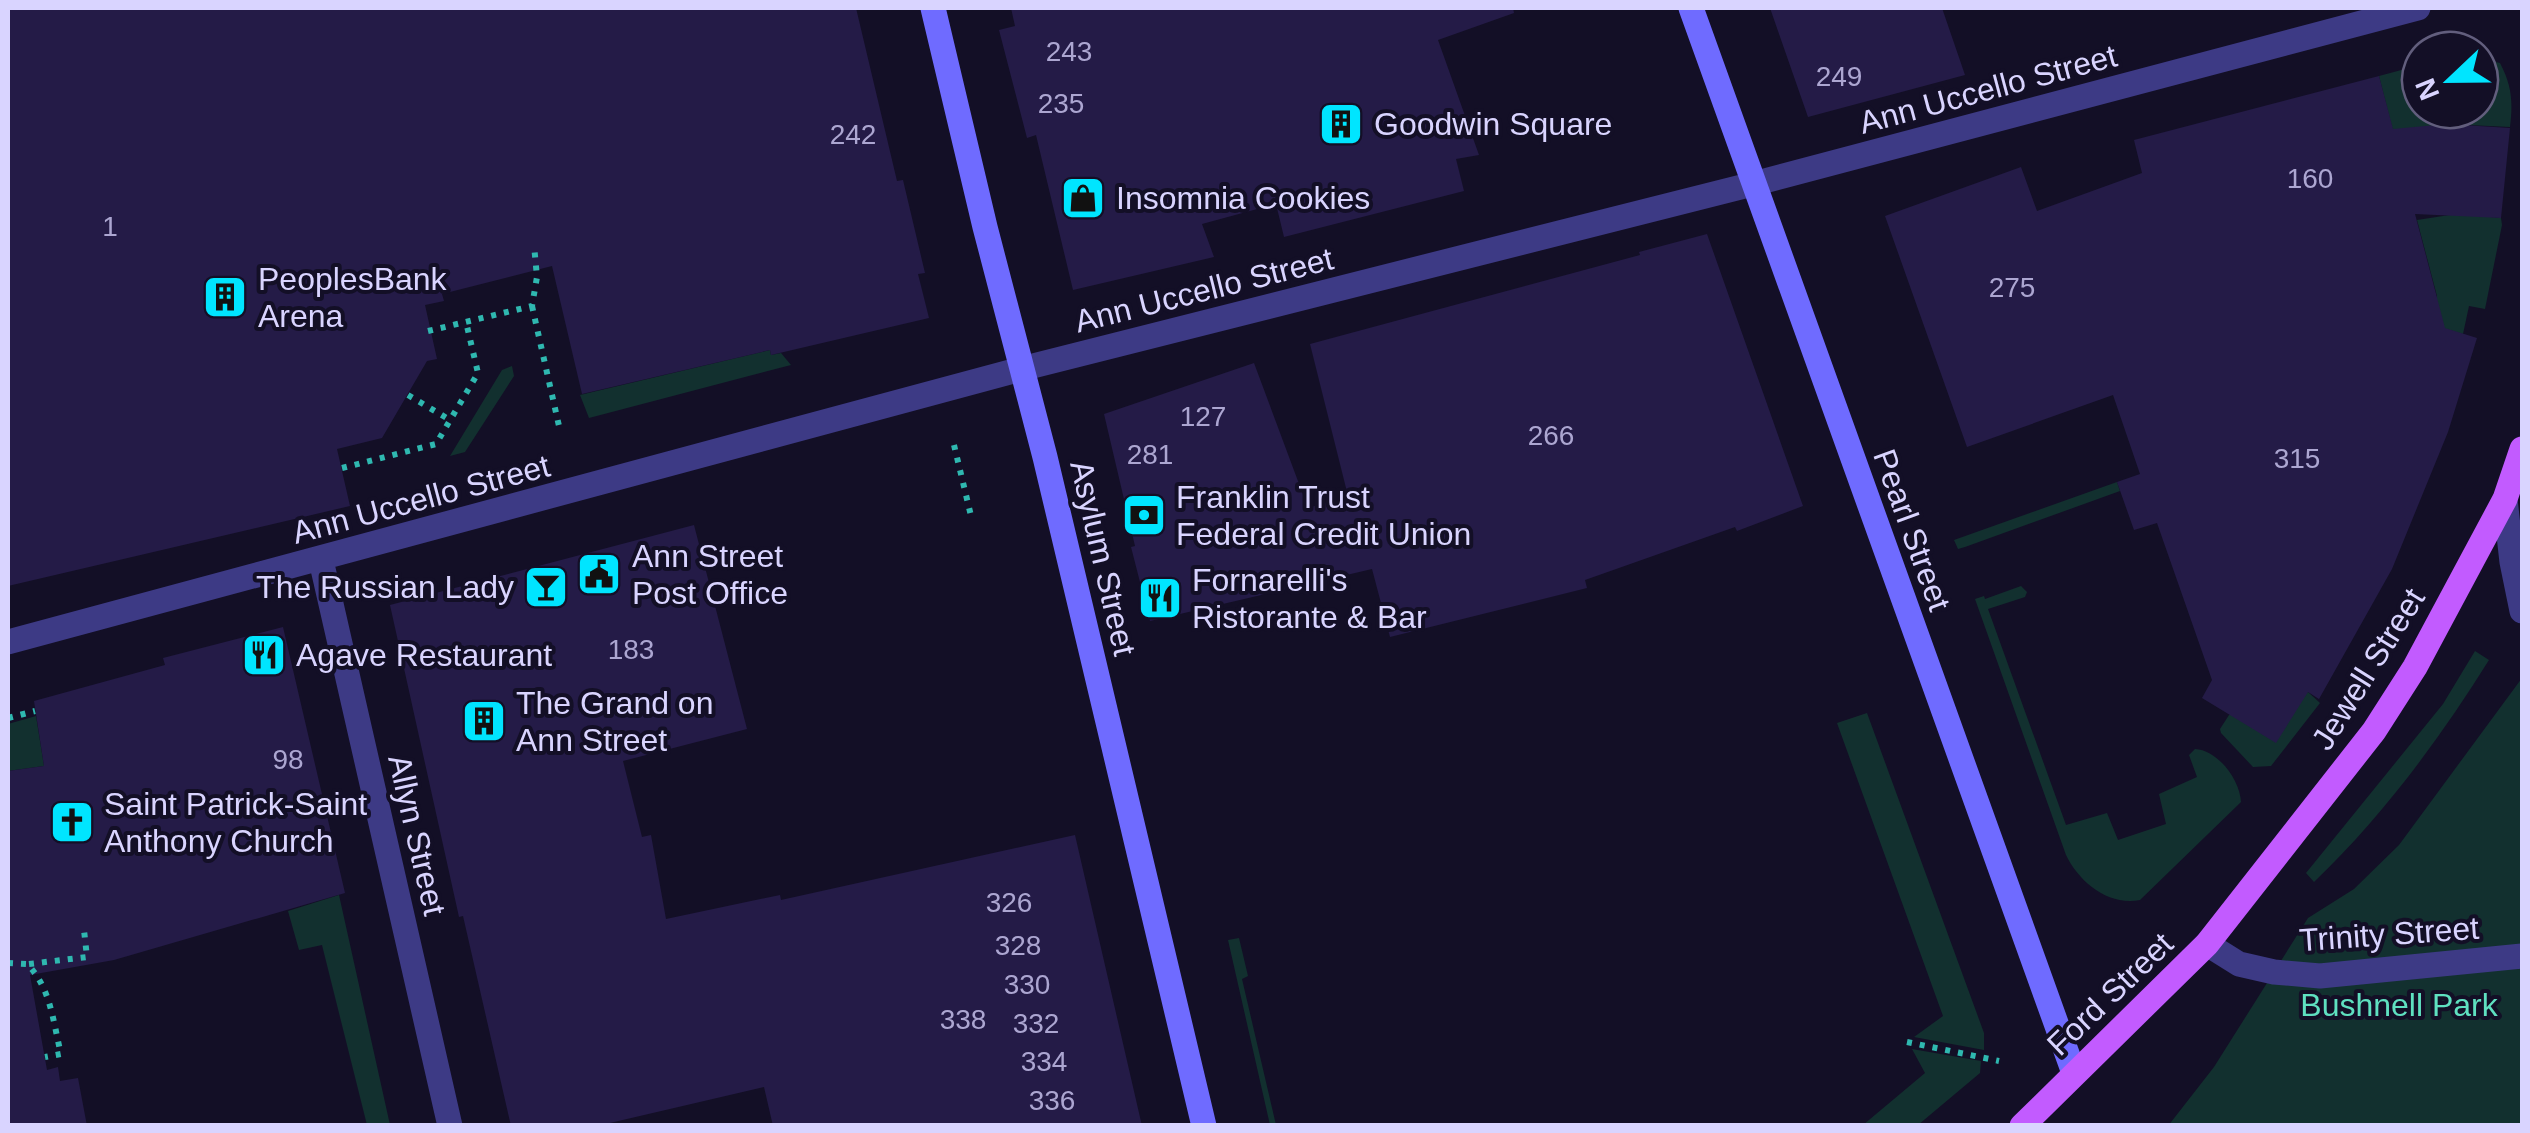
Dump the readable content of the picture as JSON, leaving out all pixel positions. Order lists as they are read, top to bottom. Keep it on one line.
{"streets":{"main road":["Pearl Street","Asylum Street","Jewell Street","Ford Street"],"street":["Ann Uccello Street","Allyn Street","Trinity Street"]},"crossings":[["Ann Uccello Street","Pearl Street"],["Ann Uccello Street","Asylum Street"],["Ann Uccello Street","Allyn Street"],["Pearl Street","Ford Street"],["Jewell Street","Ford Street"],["Trinity Street","Ford Street"]],"parks":["Bushnell Park"],"places":{"building":["Goodwin Square","PeoplesBank Arena","The Grand on Ann Street"],"shop":["Insomnia Cookies"],"bank":["Franklin Trust Federal Credit Union"],"public building":["Ann Street Post Office"],"bar":["The Russian Lady"],"restaurant":["Fornarelli's Ristorante & Bar","Agave Restaurant"],"church":["Saint Patrick-Saint Anthony Church"]},"house_numbers":["243","249","235","242","160","1","275","127","266","281","315","183","98","326","328","330","338","332","334","336"],"north":"left"}
